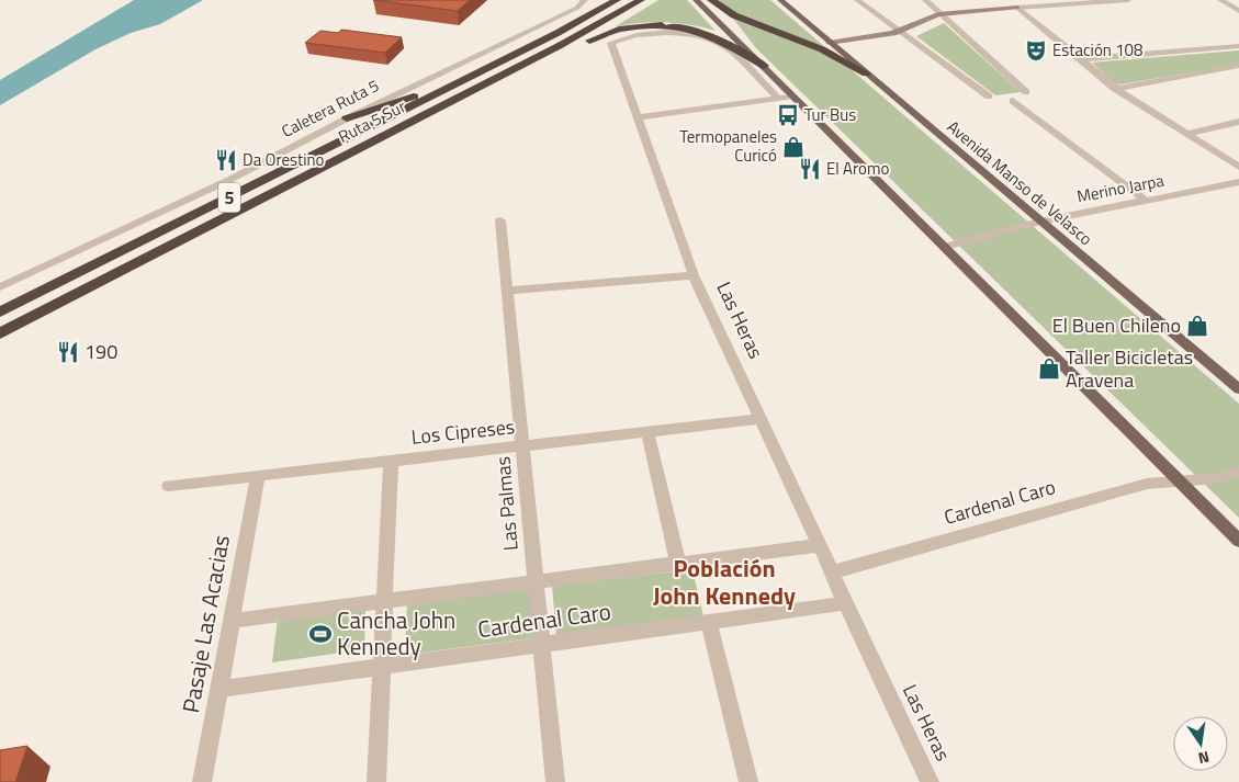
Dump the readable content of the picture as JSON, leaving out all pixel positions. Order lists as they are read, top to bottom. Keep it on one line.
{"streets":{"highway":["Ruta 5 Sur","5"],"main road":["Avenida Manso de Velasco"],"street":["Caletera Ruta 5","Merino Jarpa","Las Heras","Los Cipreses","Cardenal Caro","Las Palmas","Pasaje Las Acacias"]},"crossings":[["Avenida Manso de Velasco","Merino Jarpa"],["Las Heras","Los Cipreses"],["Las Heras","Cardenal Caro"],["Los Cipreses","Las Palmas"],["Los Cipreses","Pasaje Las Acacias"],["Cardenal Caro","Las Palmas"],["Cardenal Caro","Pasaje Las Acacias"]],"districts":["Población John Kennedy"],"places":{"theatre":["Estación 108"],"bus stop":["Tur Bus"],"shop":["Termopaneles Curicó","El Buen Chileno","Taller Bicicletas Aravena"],"restaurant":["Da Orestino","El Aromo","190"],"sports":["Cancha John Kennedy"]},"north":"bottom"}
